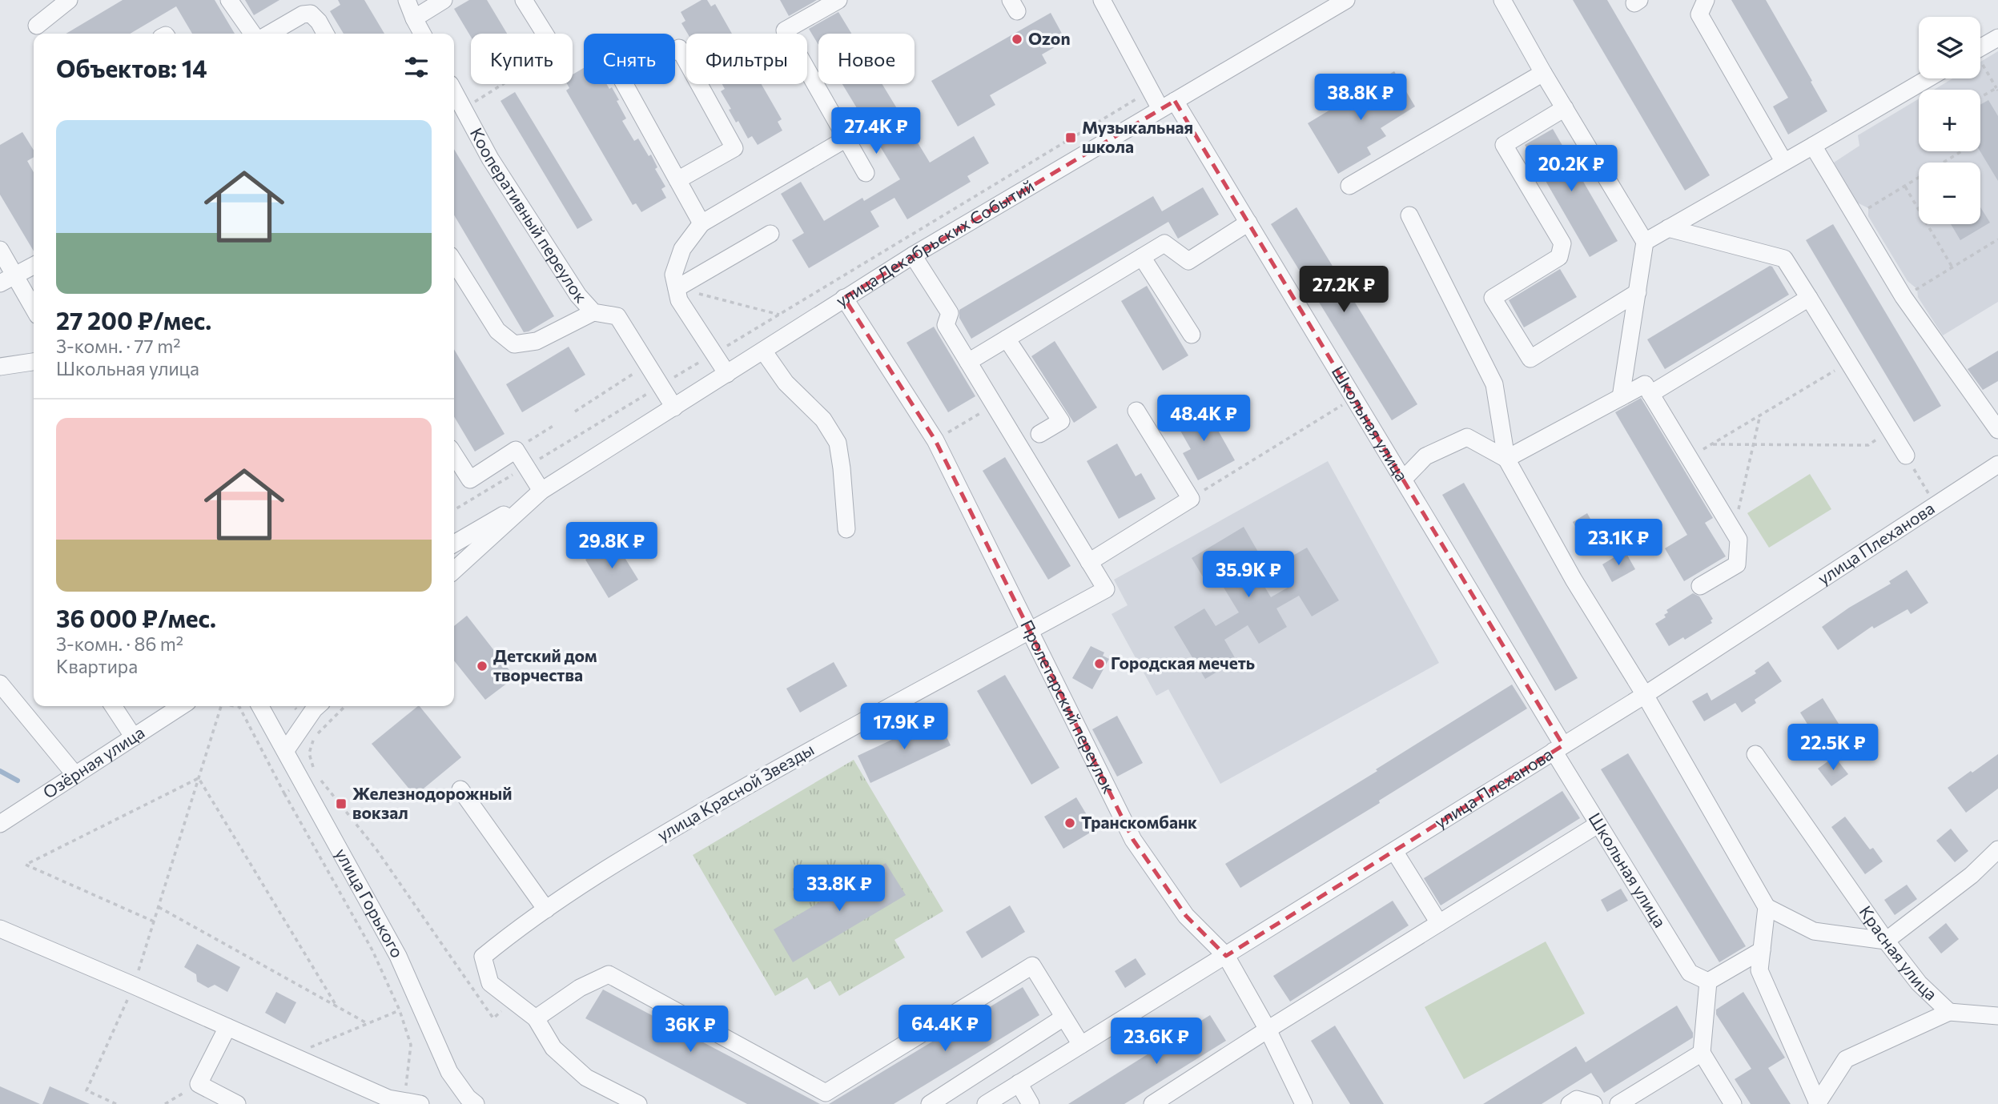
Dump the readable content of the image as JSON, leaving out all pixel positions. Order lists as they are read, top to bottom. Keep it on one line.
{"streets":{"street":["Кооперативный переулок","улица Декабрьских Событий","Школьная улица","улица Плеханова","Пролетарский переулок","Озёрная улица","улица Красной Звезды","улица Горького","Красная улица"]},"crossings":[["Кооперативный переулок","улица Декабрьских Событий"],["улица Декабрьских Событий","Школьная улица"],["улица Декабрьских Событий","Пролетарский переулок"],["Школьная улица","улица Плеханова"],["улица Плеханова","Пролетарский переулок"],["Пролетарский переулок","улица Красной Звезды"]],"places":{"other":["Ozon","Городская мечеть","Детский дом творчества","Транскомбанк"],"transit":["Музыкальная школа","Железнодорожный вокзал"]},"page":{"map_buttons":["+","−"],"chip":["Купить","Снять","Фильтры","Новое"],"heading":"Объектов: 14","price":["38.8K ₽","27.4K ₽","20.2K ₽","27.2K ₽","48.4K ₽","23.1K ₽","29.8K ₽","35.9K ₽","17.9K ₽","22.5K ₽","33.8K ₽","64.4K ₽","36K ₽","23.6K ₽"],"list":[{"name":"27 200 ₽/мес.","note":"3-комн. · 77 m² · Школьная улица"},{"name":"36 000 ₽/мес.","note":"3-комн. · 86 m² · Квартира"}]}}
